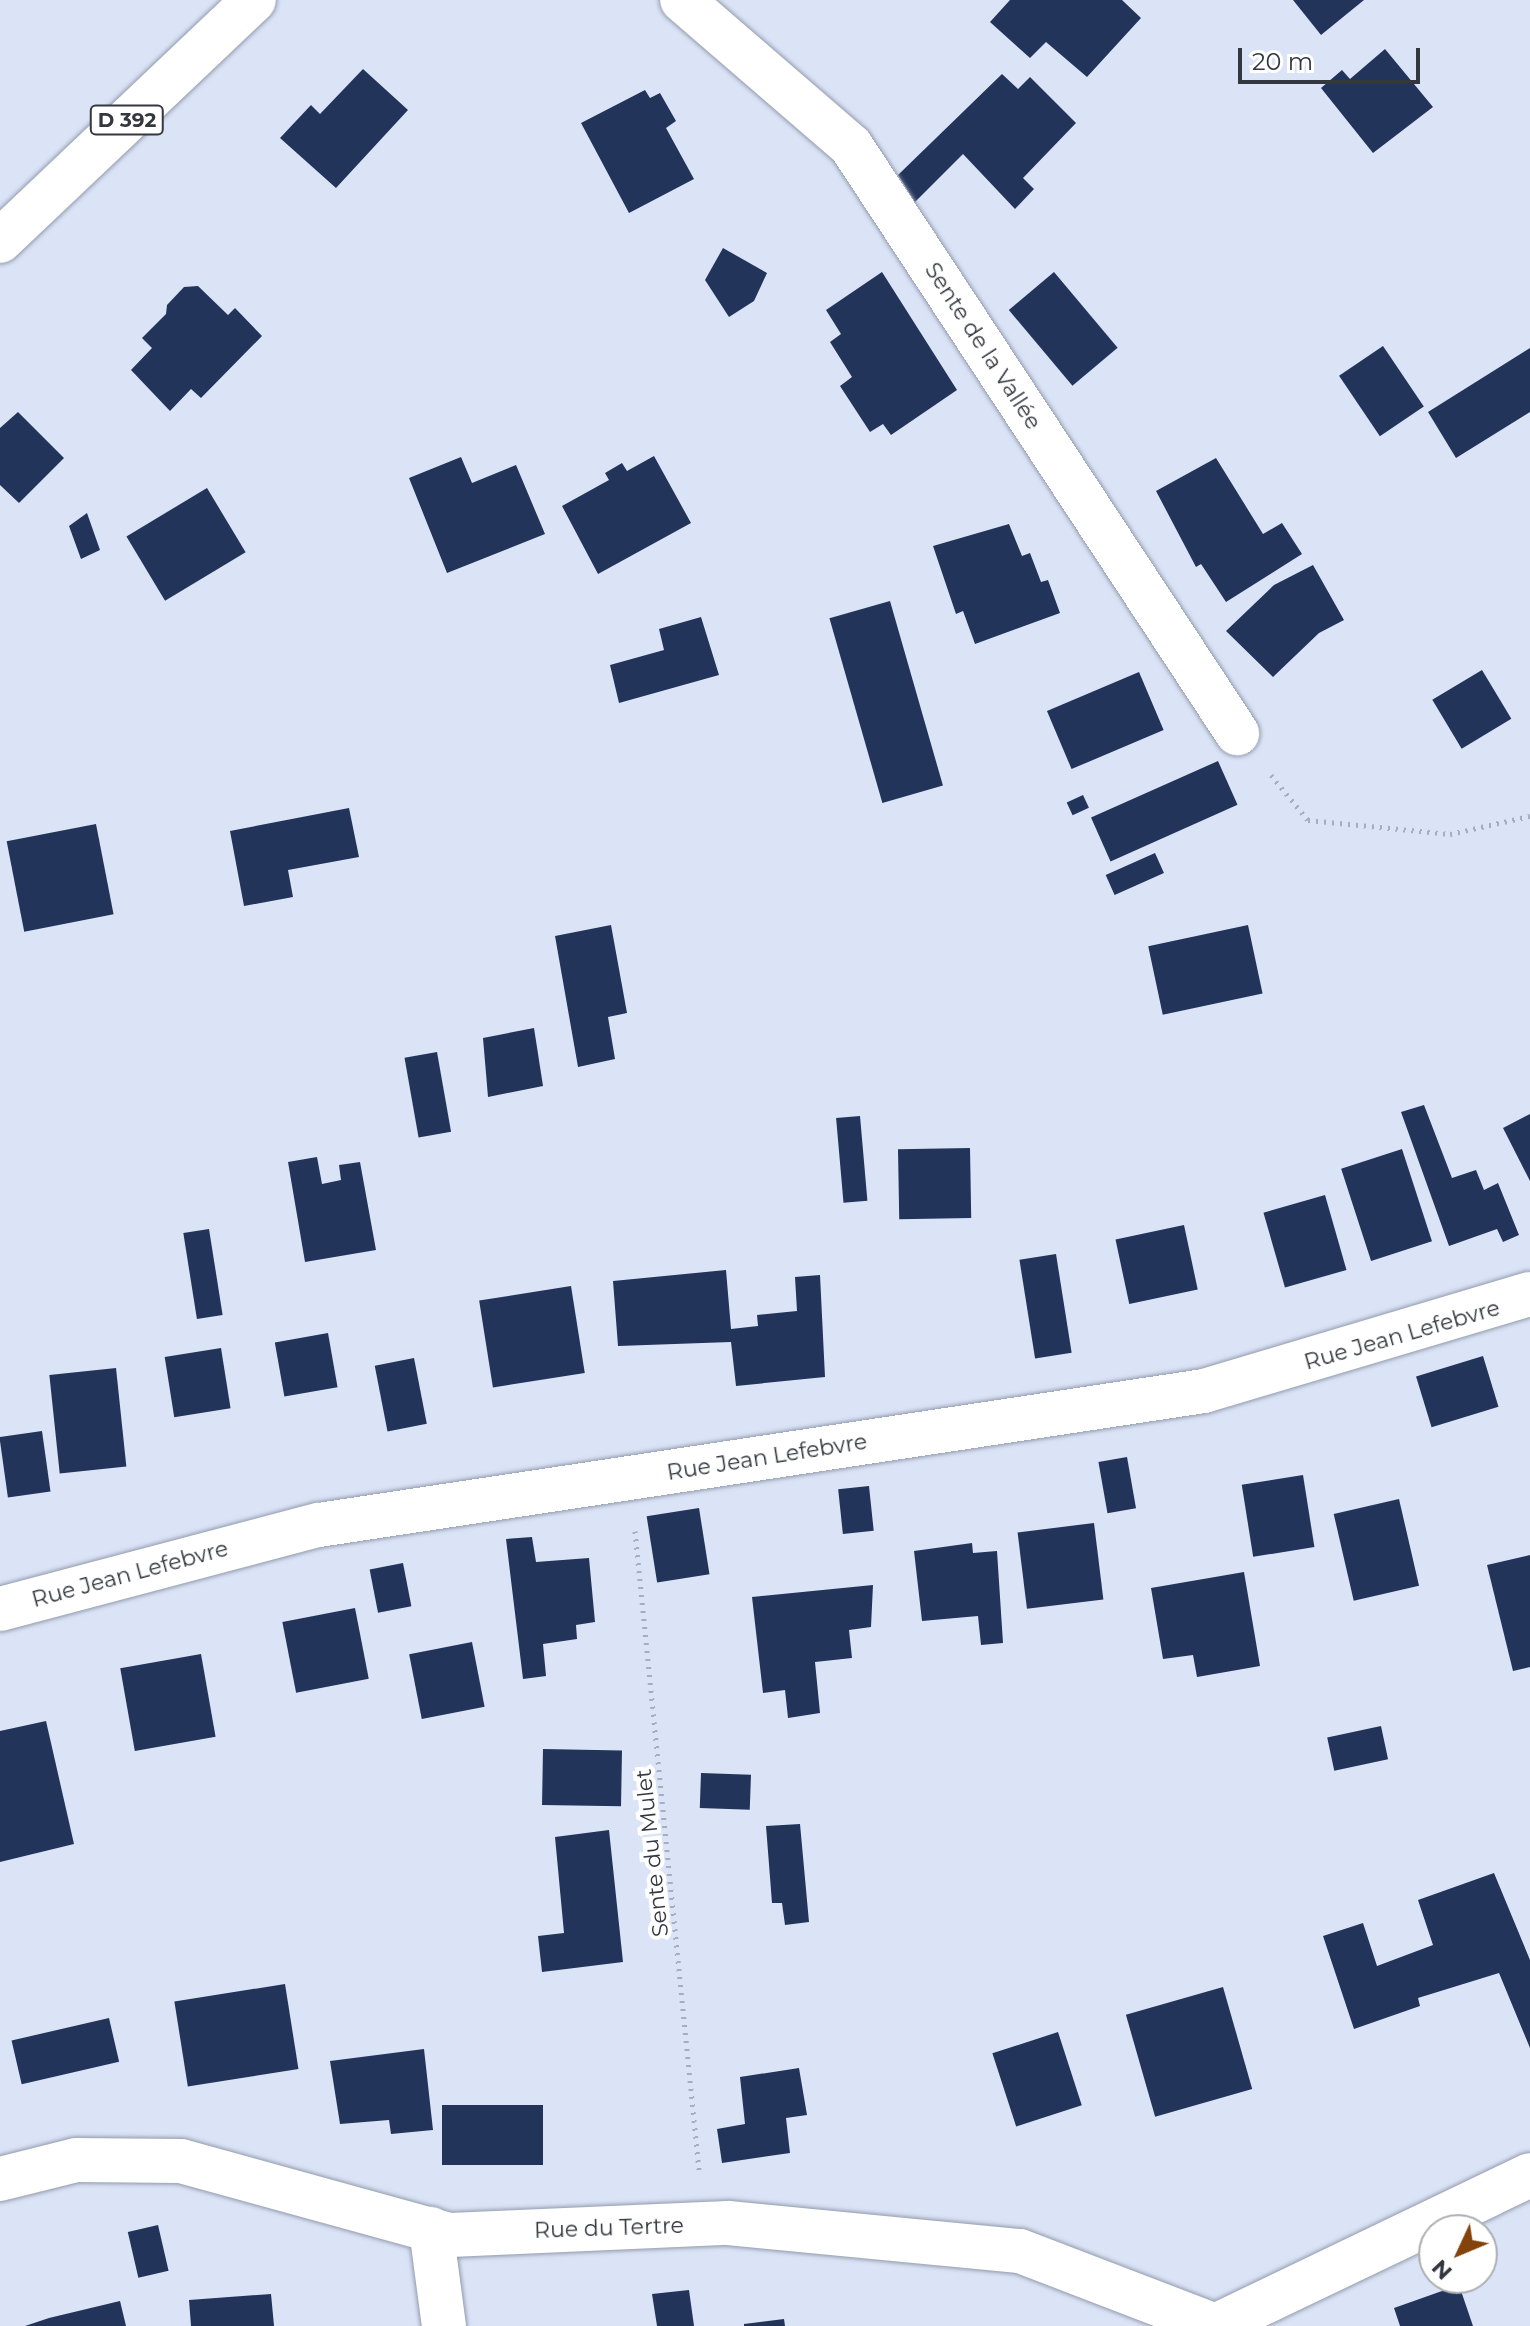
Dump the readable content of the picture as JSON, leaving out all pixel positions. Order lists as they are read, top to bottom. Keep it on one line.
{"streets":{"street":["D 392","Sente de la Vallée","Rue Jean Lefebvre","Rue du Tertre"],"path":["Sente du Mulet"]},"crossings":[["Rue Jean Lefebvre","Sente du Mulet"],["Sente du Mulet","Rue du Tertre"]],"scale_bar":"20 m","north":"bottom left"}
